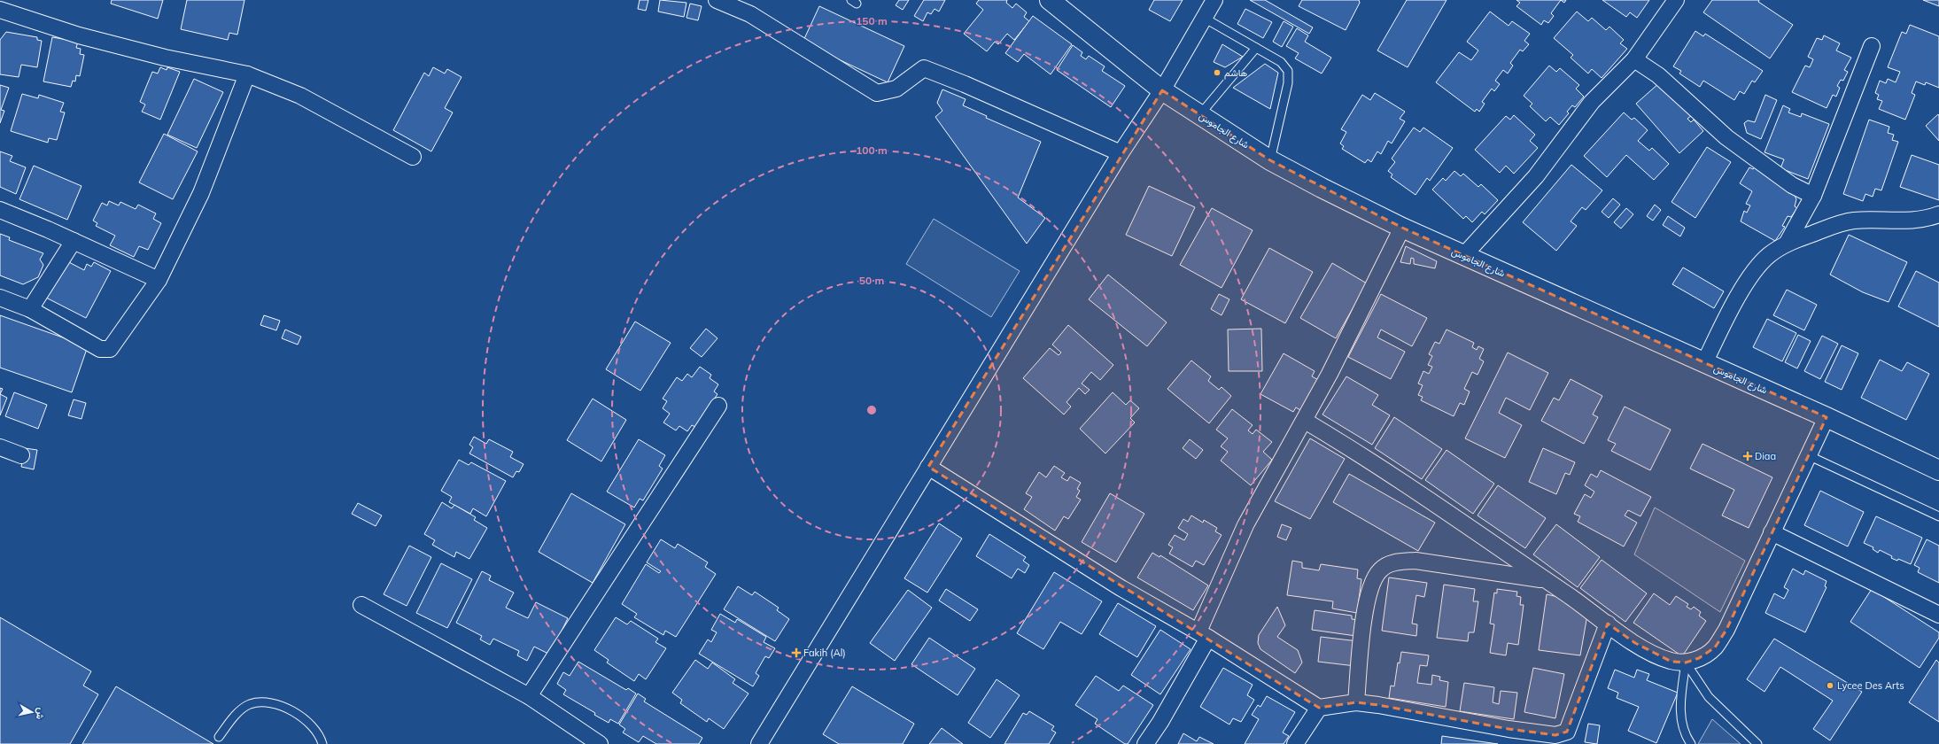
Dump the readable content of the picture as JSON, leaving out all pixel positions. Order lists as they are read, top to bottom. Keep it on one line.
{"streets":{"street":["شارع الجاموس"]},"places":{"other":["هاشم","Lycee Des Arts"],"health":["Diaa","Fakih (Al)"]},"north":"right","rings":["150 m","100 m","50 m"]}
